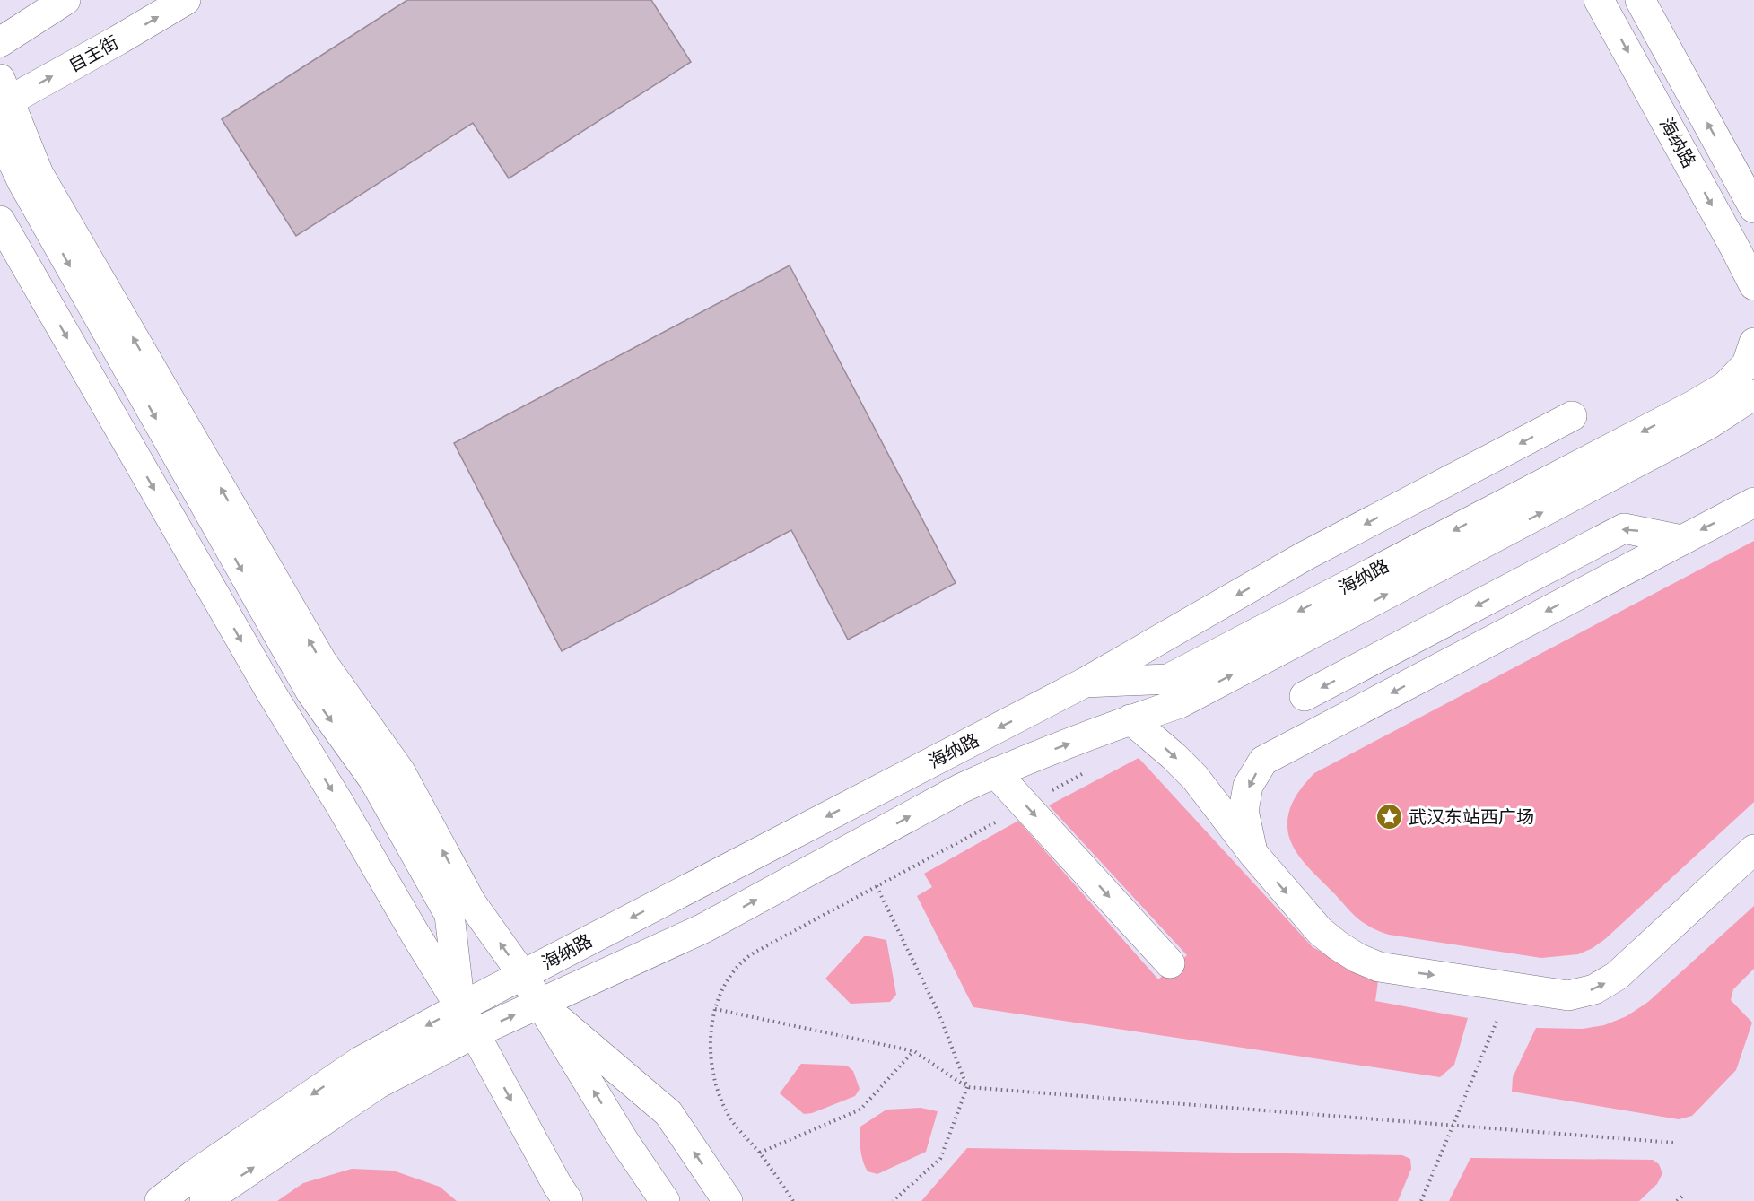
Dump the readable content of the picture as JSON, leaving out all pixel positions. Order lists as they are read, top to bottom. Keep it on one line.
{"streets":{"main road":["自主街","海纳路"]},"places":{"place":["武汉东站西广场"]}}
